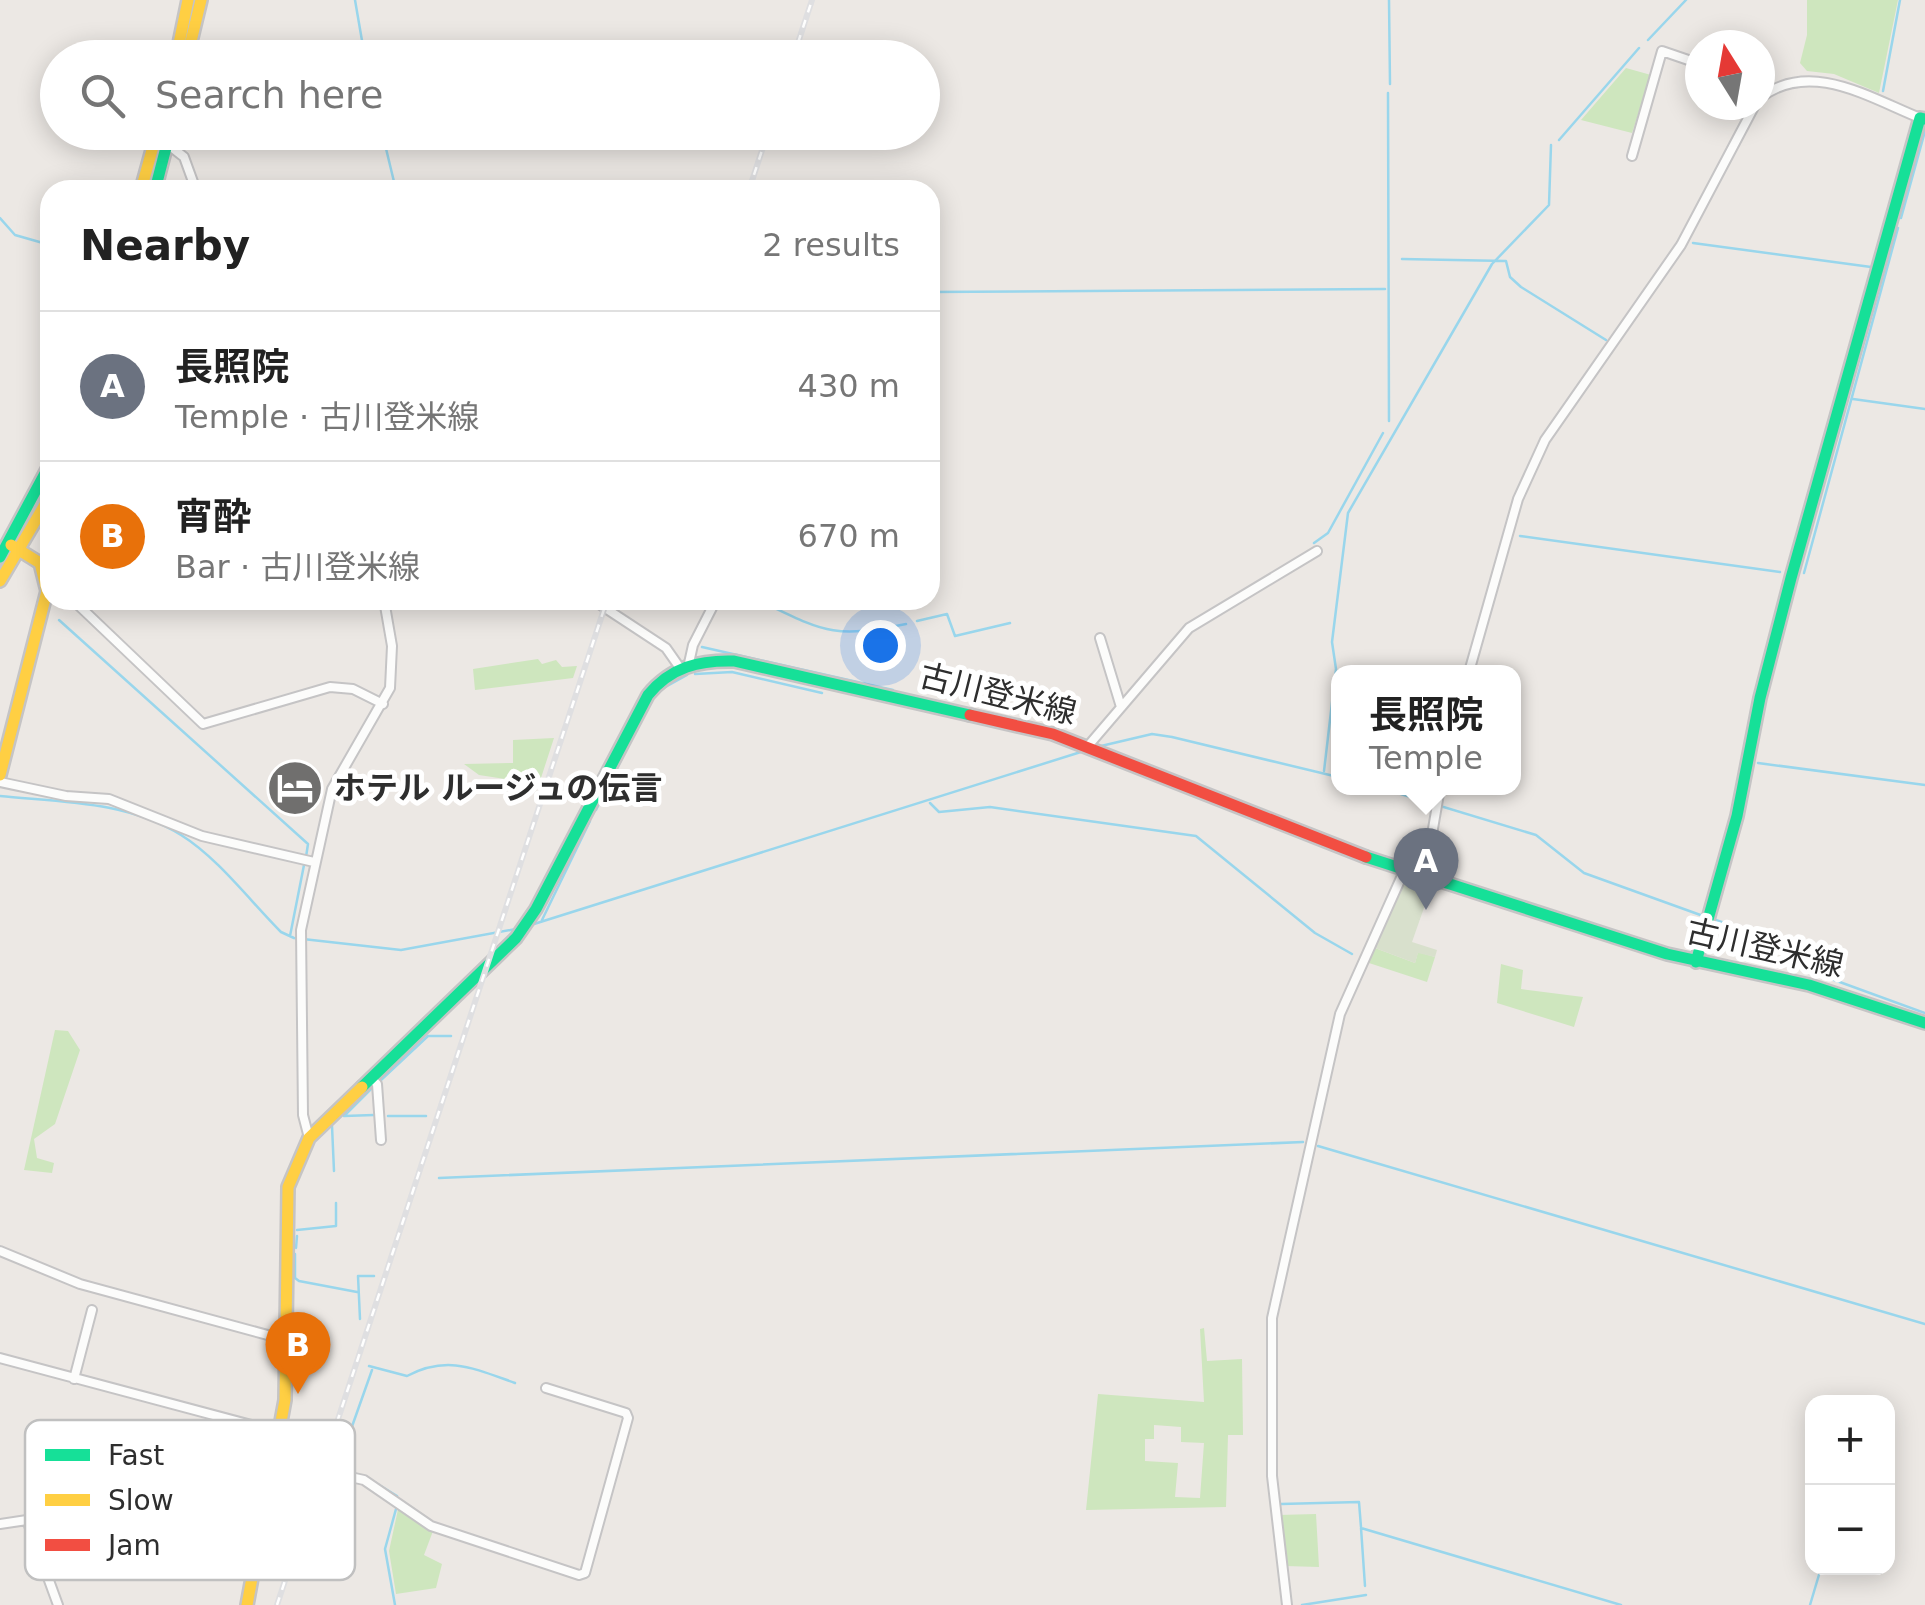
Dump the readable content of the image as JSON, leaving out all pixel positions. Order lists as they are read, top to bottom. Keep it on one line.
{"streets":{"main road":["古川登米線"]},"places":{"hotel":["ホテル ルージュの伝言"]},"legend":["Fast","Slow","Jam"],"north":"top","page":{"search":"Search here","heading":["Nearby","2 results"],"list":[{"mark":"A","name":"長照院","note":"Temple · 古川登米線","value":"430 m"},{"mark":"B","name":"宵酔","note":"Bar · 古川登米線","value":"670 m"}],"popup":["長照院","Temple"],"pins":["A","B"],"map_buttons":["+","−"]}}
